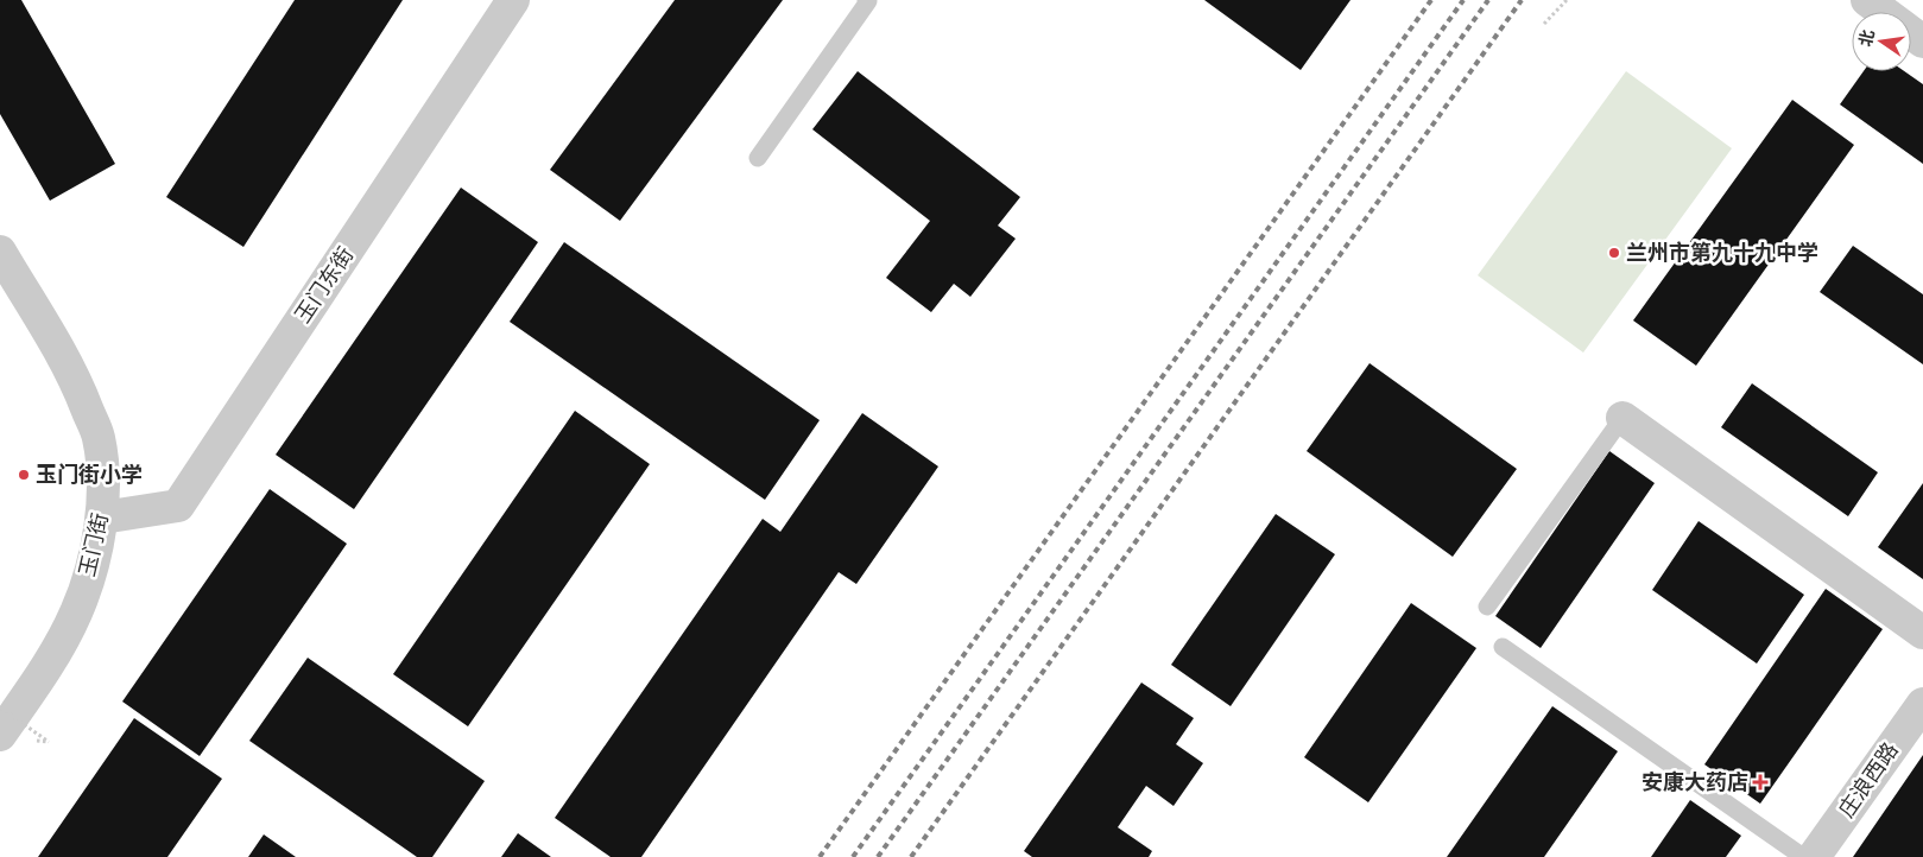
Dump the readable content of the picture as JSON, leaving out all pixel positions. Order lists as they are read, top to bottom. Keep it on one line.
{"streets":{"street":["玉门东街","玉门街","庄浪西路"]},"crossings":[["玉门东街","玉门街"]],"places":{"other":["兰州市第九十九中学","玉门街小学"],"health":["安康大药店"]},"north":"left"}
